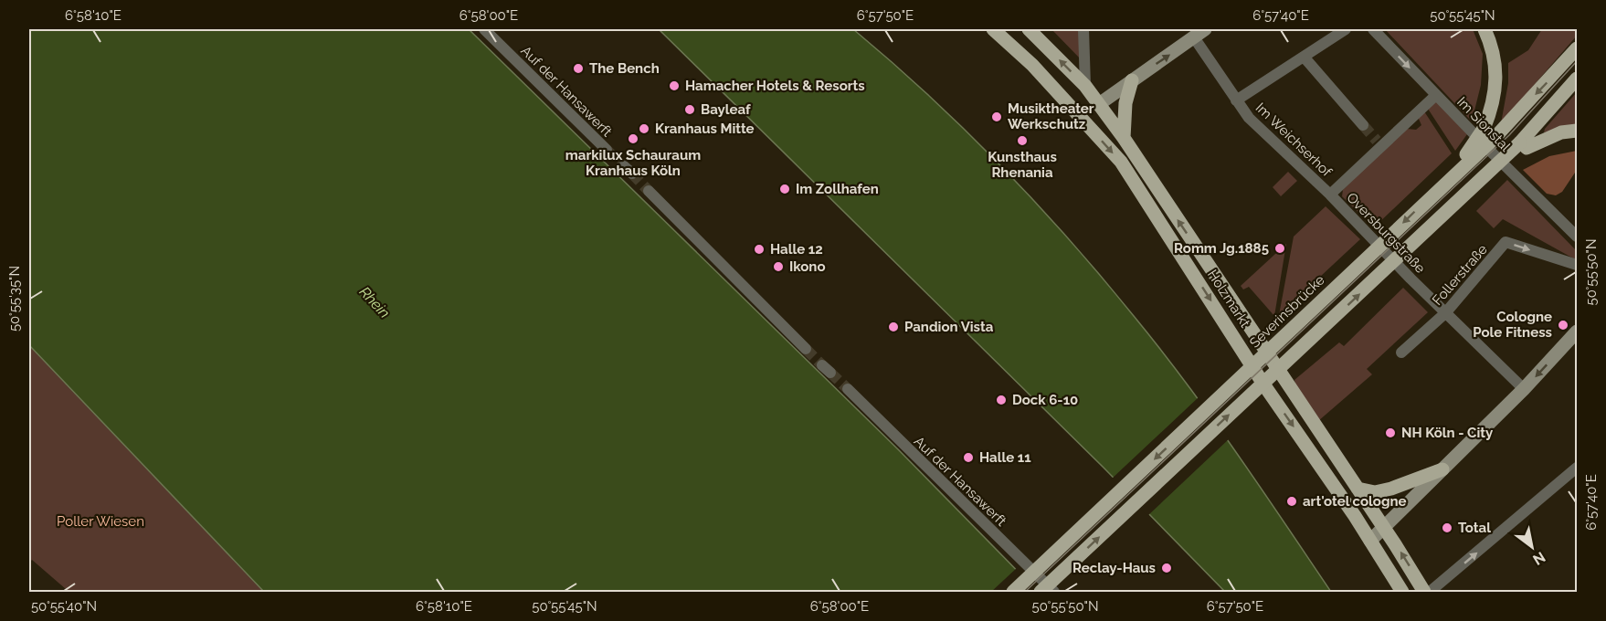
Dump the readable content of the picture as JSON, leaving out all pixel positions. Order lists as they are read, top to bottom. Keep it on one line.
{"streets":{"main road":["Holzmarkt","Severinsbrücke"],"street":["Auf der Hansawerft","Im Sionstal","Im Weichserhof","Oversburgstraße","Follerstraße"]},"crossings":[["Im Sionstal","Im Weichserhof"],["Im Weichserhof","Oversburgstraße"],["Oversburgstraße","Follerstraße"]],"one_way":["Follerstraße"],"water":["Rhein"],"parks":["Poller Wiesen"],"places":["The Bench","Hamacher Hotels & Resorts","Bayleaf","Musiktheater Werkschutz","Kranhaus Mitte","markilux Schauraum Kranhaus Köln","Kunsthaus Rhenania","Im Zollhafen","Romm Jg.1885","Halle 12","Ikono","Cologne Pole Fitness","Pandion Vista","Dock 6-10","NH Köln - City","Halle 11","art'otel cologne","Total","Reclay-Haus"],"north":"bottom right","coordinates":["6°58'10\"E","6°58'00\"E","6°57'50\"E","6°57'40\"E","50°55'45\"N","50°55'50\"N","50°55'35\"N","50°55'40\"N"]}
